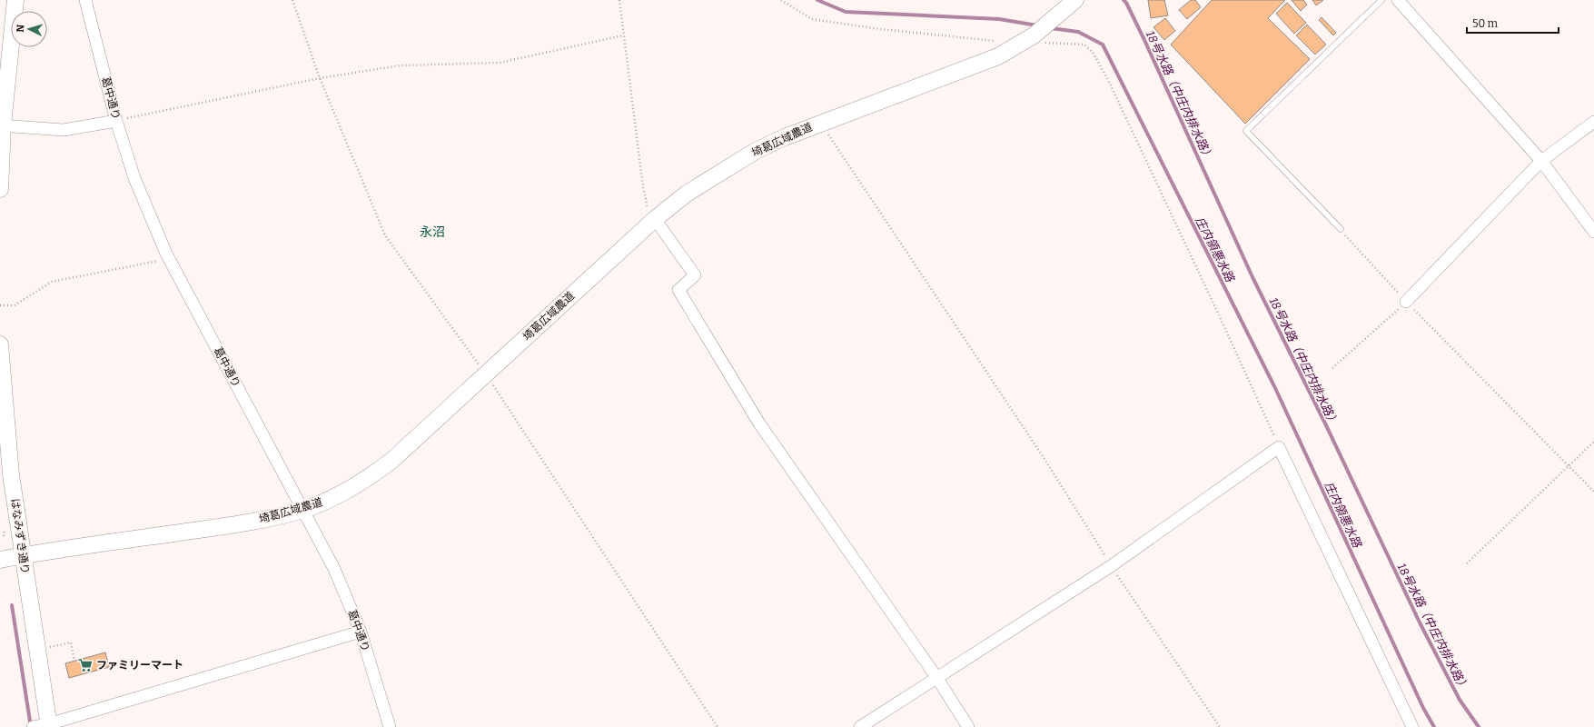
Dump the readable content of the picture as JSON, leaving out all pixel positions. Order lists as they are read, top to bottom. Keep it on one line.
{"streets":{"street":["葛中通り","埼葛広域農道","はなみずき通り"]},"crossings":[["葛中通り","埼葛広域農道"],["埼葛広域農道","はなみずき通り"]],"districts":["永沼"],"water":["18号水路（中庄内排水路）","庄内領悪水路"],"places":{"supermarket":["ファミリーマート"]},"scale_bar":"50 m","north":"left"}
